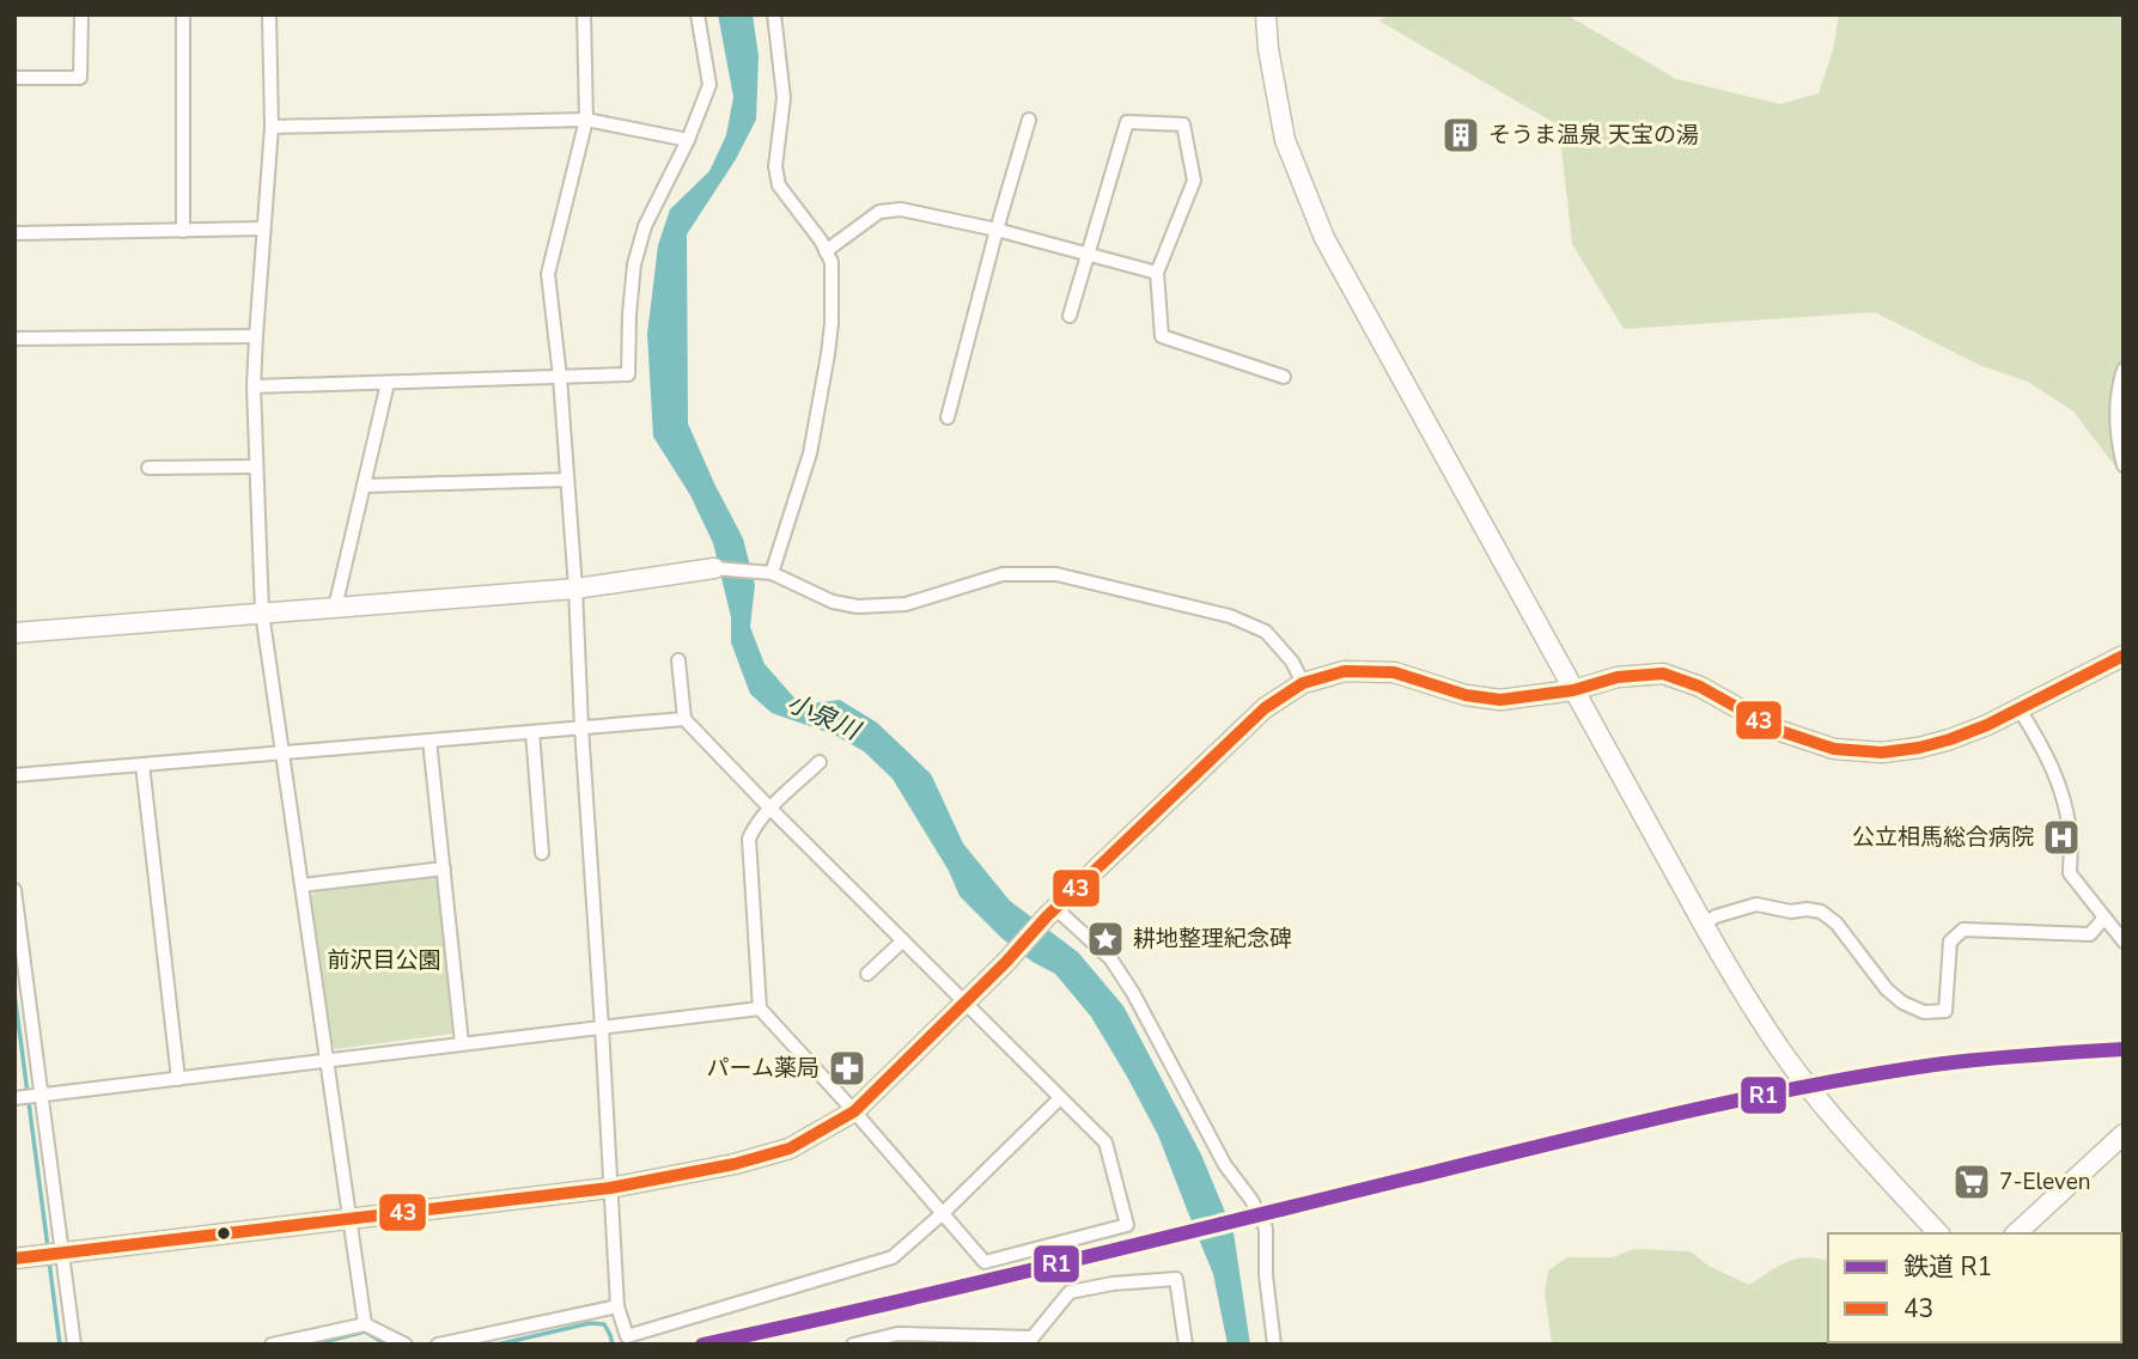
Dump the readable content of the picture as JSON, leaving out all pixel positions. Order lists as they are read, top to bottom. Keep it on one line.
{"water":["小泉川"],"parks":["前沢目公園"],"places":{"building":["そうま温泉 天宝の湯"],"hospital":["公立相馬総合病院"],"place":["耕地整理紀念碑"],"pharmacy":["パーム薬局"],"supermarket":["7-Eleven"]},"lines":["transit line 43","rail line R1"],"legend":["鉄道 R1","43"]}
